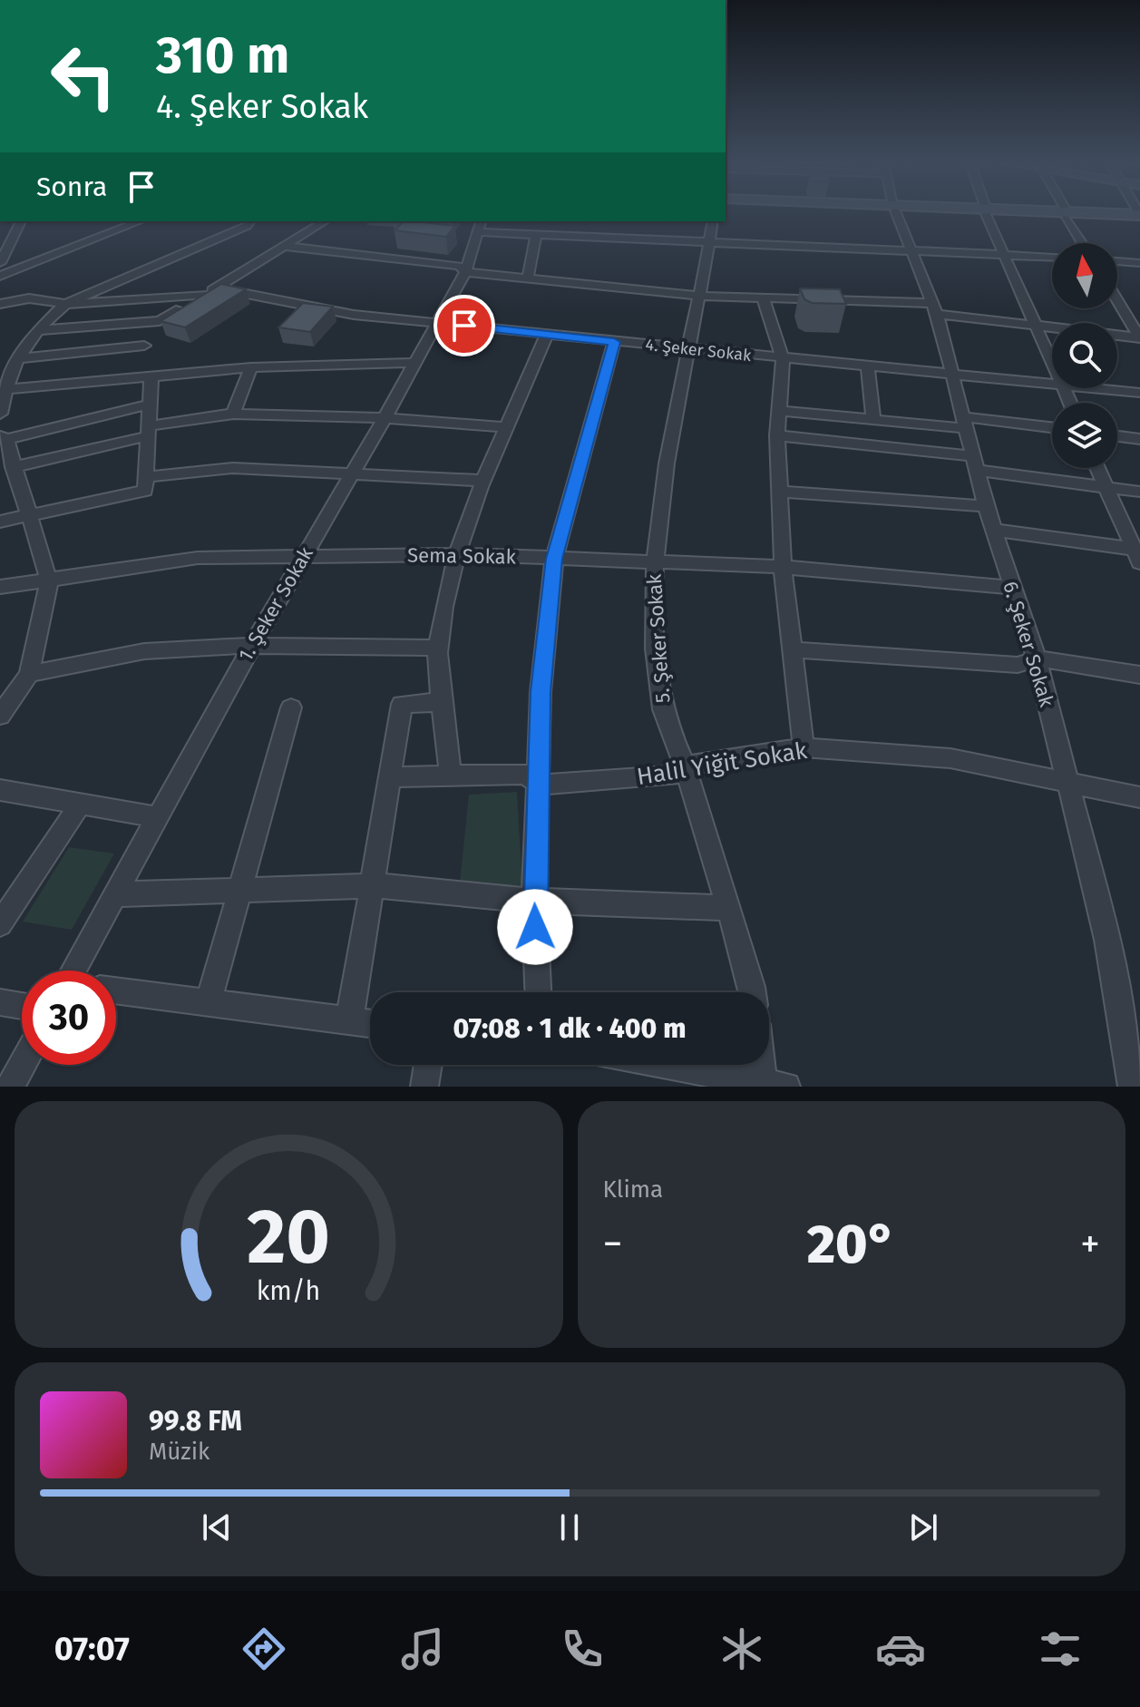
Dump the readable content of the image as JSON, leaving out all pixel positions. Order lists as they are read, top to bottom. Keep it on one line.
{"streets":{"street":["4. Şeker Sokak","Sema Sokak","1. Şeker Sokak","5. Şeker Sokak","6. Şeker Sokak","Halil Yiğit Sokak"]},"crossings":[["4. Şeker Sokak","1. Şeker Sokak"],["4. Şeker Sokak","5. Şeker Sokak"],["4. Şeker Sokak","6. Şeker Sokak"],["Sema Sokak","1. Şeker Sokak"],["Sema Sokak","5. Şeker Sokak"],["Sema Sokak","6. Şeker Sokak"],["5. Şeker Sokak","Halil Yiğit Sokak"],["6. Şeker Sokak","Halil Yiğit Sokak"]],"north":"top","page":{"turn":["310 m","4. Şeker Sokak"],"then":"Sonra","limit":"30","trip":"07:08 · 1 dk · 400 m","tile":"Klima","heat":["−","20°","+"],"song":["99.8 FM","Müzik"],"tabs":"07:07","gauge":["20","km/h"]}}
